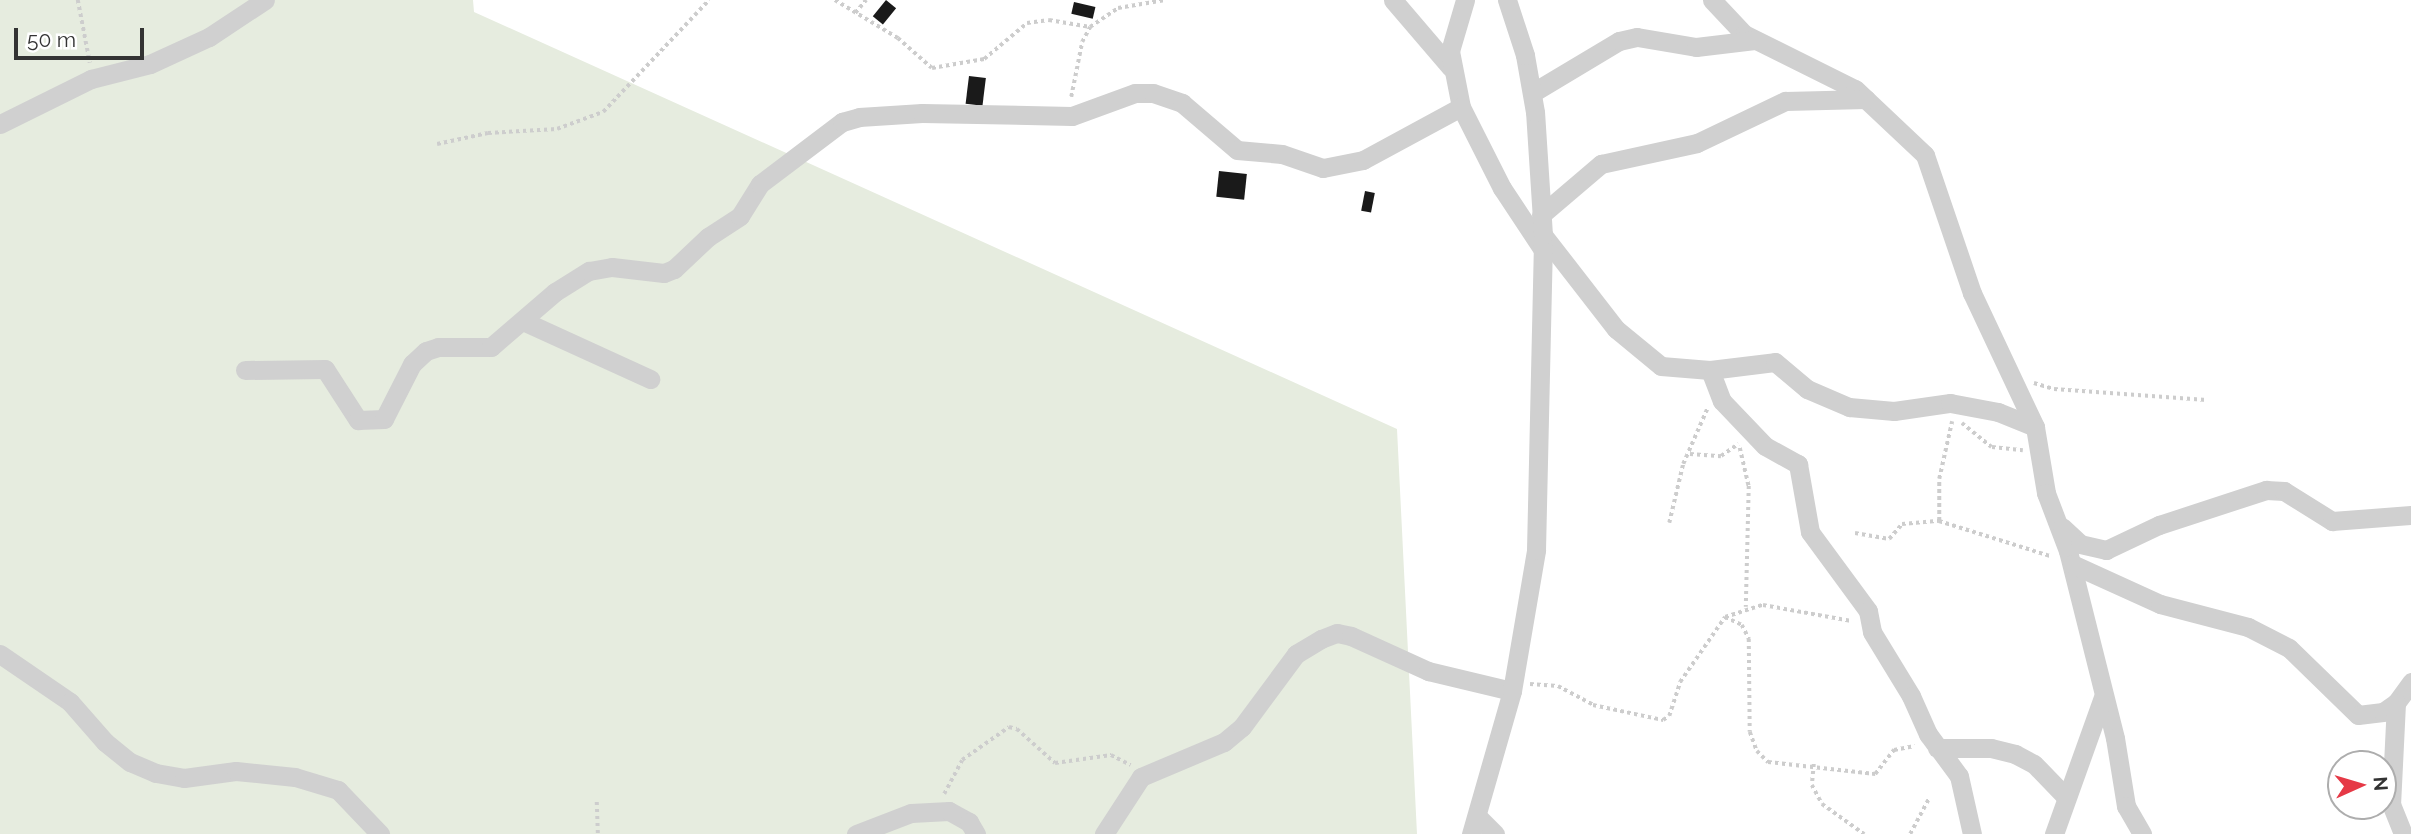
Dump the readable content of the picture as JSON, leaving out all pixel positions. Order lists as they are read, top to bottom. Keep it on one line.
{"scale_bar":"50 m","north":"right"}
